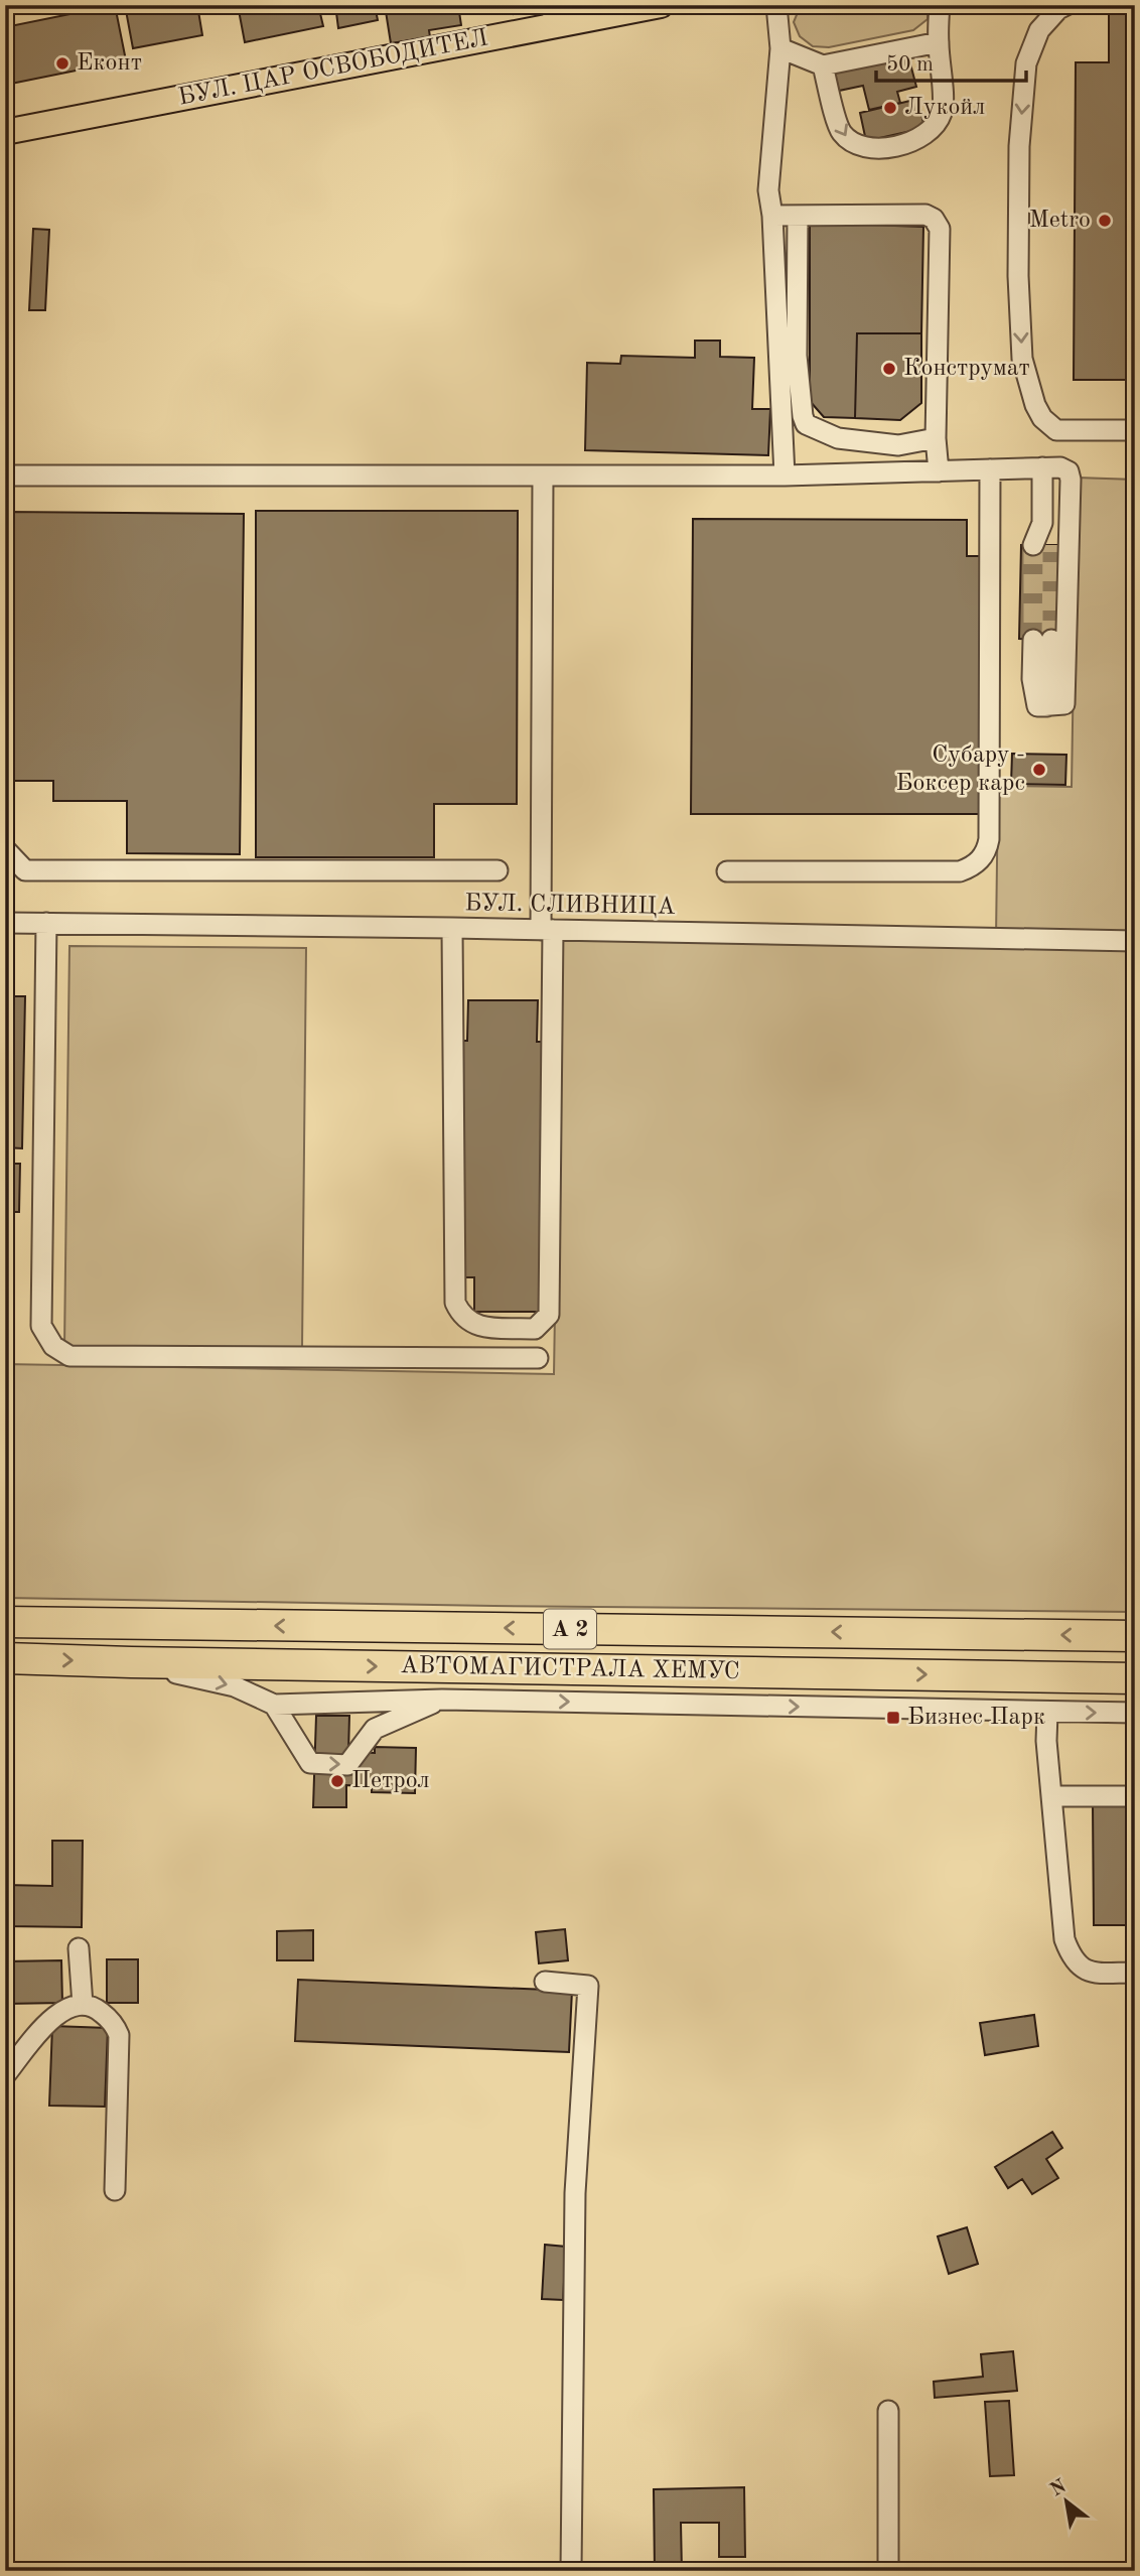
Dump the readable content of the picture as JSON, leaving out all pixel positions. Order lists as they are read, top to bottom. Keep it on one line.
{"streets":{"highway":["A 2","АВТОМАГИСТРАЛА ХЕМУС"],"main road":["БУЛ. ЦАР ОСВОБОДИТЕЛ"],"street":["БУЛ. СЛИВНИЦА"]},"places":{"other":["Еконт","Лукойл","Metro","Конструмат","Субару - Боксер карс","Петрол"],"transit":["Бизнес Парк"]},"scale_bar":"50 m","north":"top left"}
